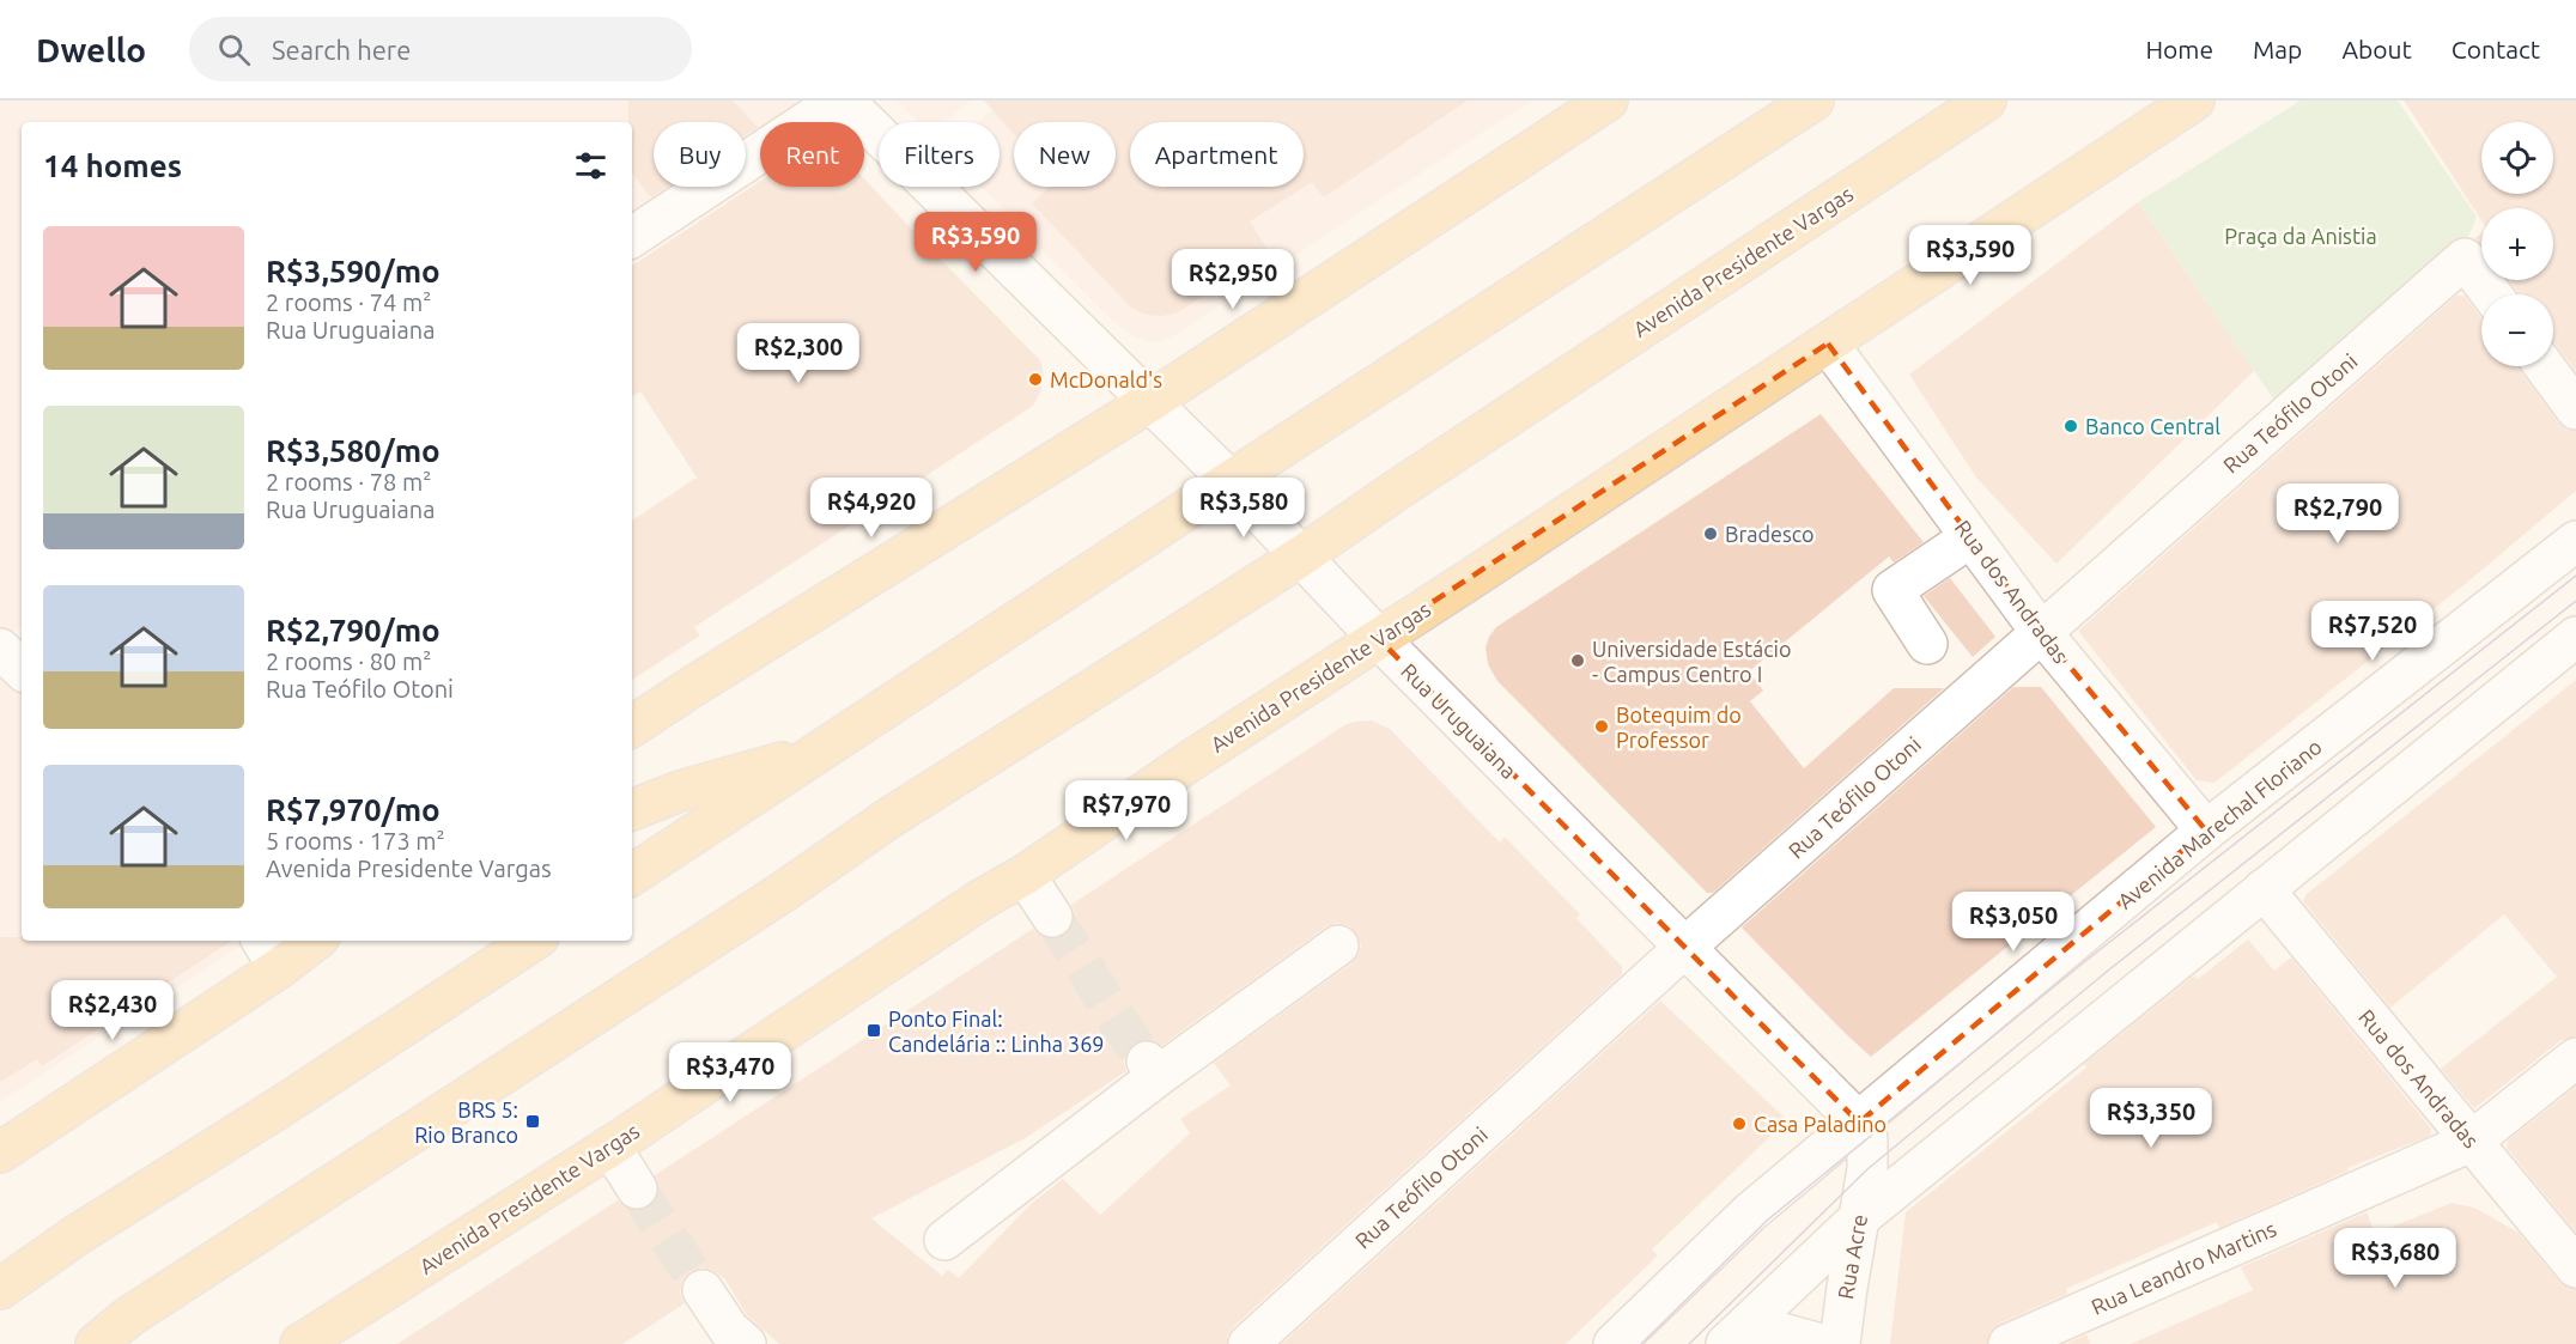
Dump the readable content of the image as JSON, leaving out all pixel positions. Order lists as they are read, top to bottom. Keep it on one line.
{"streets":{"main road":["Avenida Presidente Vargas"],"street":["Rua Teófilo Otoni","Rua dos Andradas","Rua Uruguaiana","Avenida Marechal Floriano","Rua Acre","Rua Leandro Martins"]},"crossings":[["Avenida Presidente Vargas","Rua dos Andradas"],["Avenida Presidente Vargas","Rua Uruguaiana"],["Rua Teófilo Otoni","Rua dos Andradas"],["Rua Teófilo Otoni","Rua Uruguaiana"],["Rua dos Andradas","Avenida Marechal Floriano"],["Rua dos Andradas","Rua Leandro Martins"],["Rua Uruguaiana","Avenida Marechal Floriano"],["Rua Uruguaiana","Rua Acre"],["Avenida Marechal Floriano","Rua Acre"]],"parks":["Praça da Anistia"],"places":{"other":["McDonald's","Banco Central","Bradesco","Universidade Estácio - Campus Centro I","Botequim do Professor","Casa Paladino"],"transit":["Ponto Final: Candelária :: Linha 369","BRS 5: Rio Branco"]},"page":{"header":"Dwello","search":"Search here","nav":["Home","Map","About","Contact"],"map_buttons":["+","−"],"chip":["Buy","Rent","Filters","New","Apartment"],"heading":"14 homes","list":[{"name":"R$3,590/mo","note":"2 rooms · 74 m² · Rua Uruguaiana"},{"name":"R$3,580/mo","note":"2 rooms · 78 m² · Rua Uruguaiana"},{"name":"R$2,790/mo","note":"2 rooms · 80 m² · Rua Teófilo Otoni"},{"name":"R$7,970/mo","note":"5 rooms · 173 m² · Avenida Presidente Vargas"}],"price":["R$3,590","R$3,590","R$2,950","R$2,300","R$4,920","R$3,580","R$2,790","R$7,520","R$7,970","R$3,050","R$2,430","R$3,470","R$3,350","R$3,680"]}}
